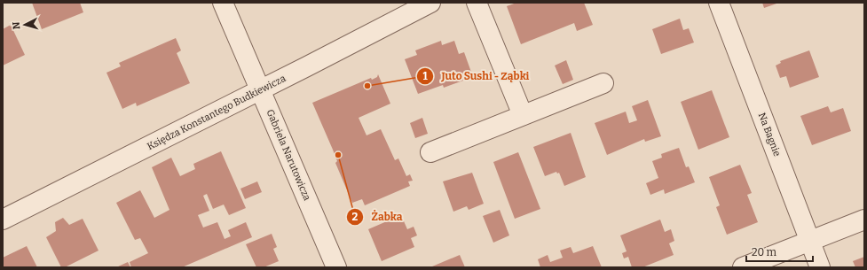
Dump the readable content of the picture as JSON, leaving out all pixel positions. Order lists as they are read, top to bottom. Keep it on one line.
{"streets":{"street":["Księdza Konstantego Budkiewicza","Na Bagnie","Gabriela Narutowicza"]},"crossings":[["Księdza Konstantego Budkiewicza","Gabriela Narutowicza"]],"places":["Juto Sushi - Ząbki","Żabka"],"scale_bar":"20 m","north":"left"}
